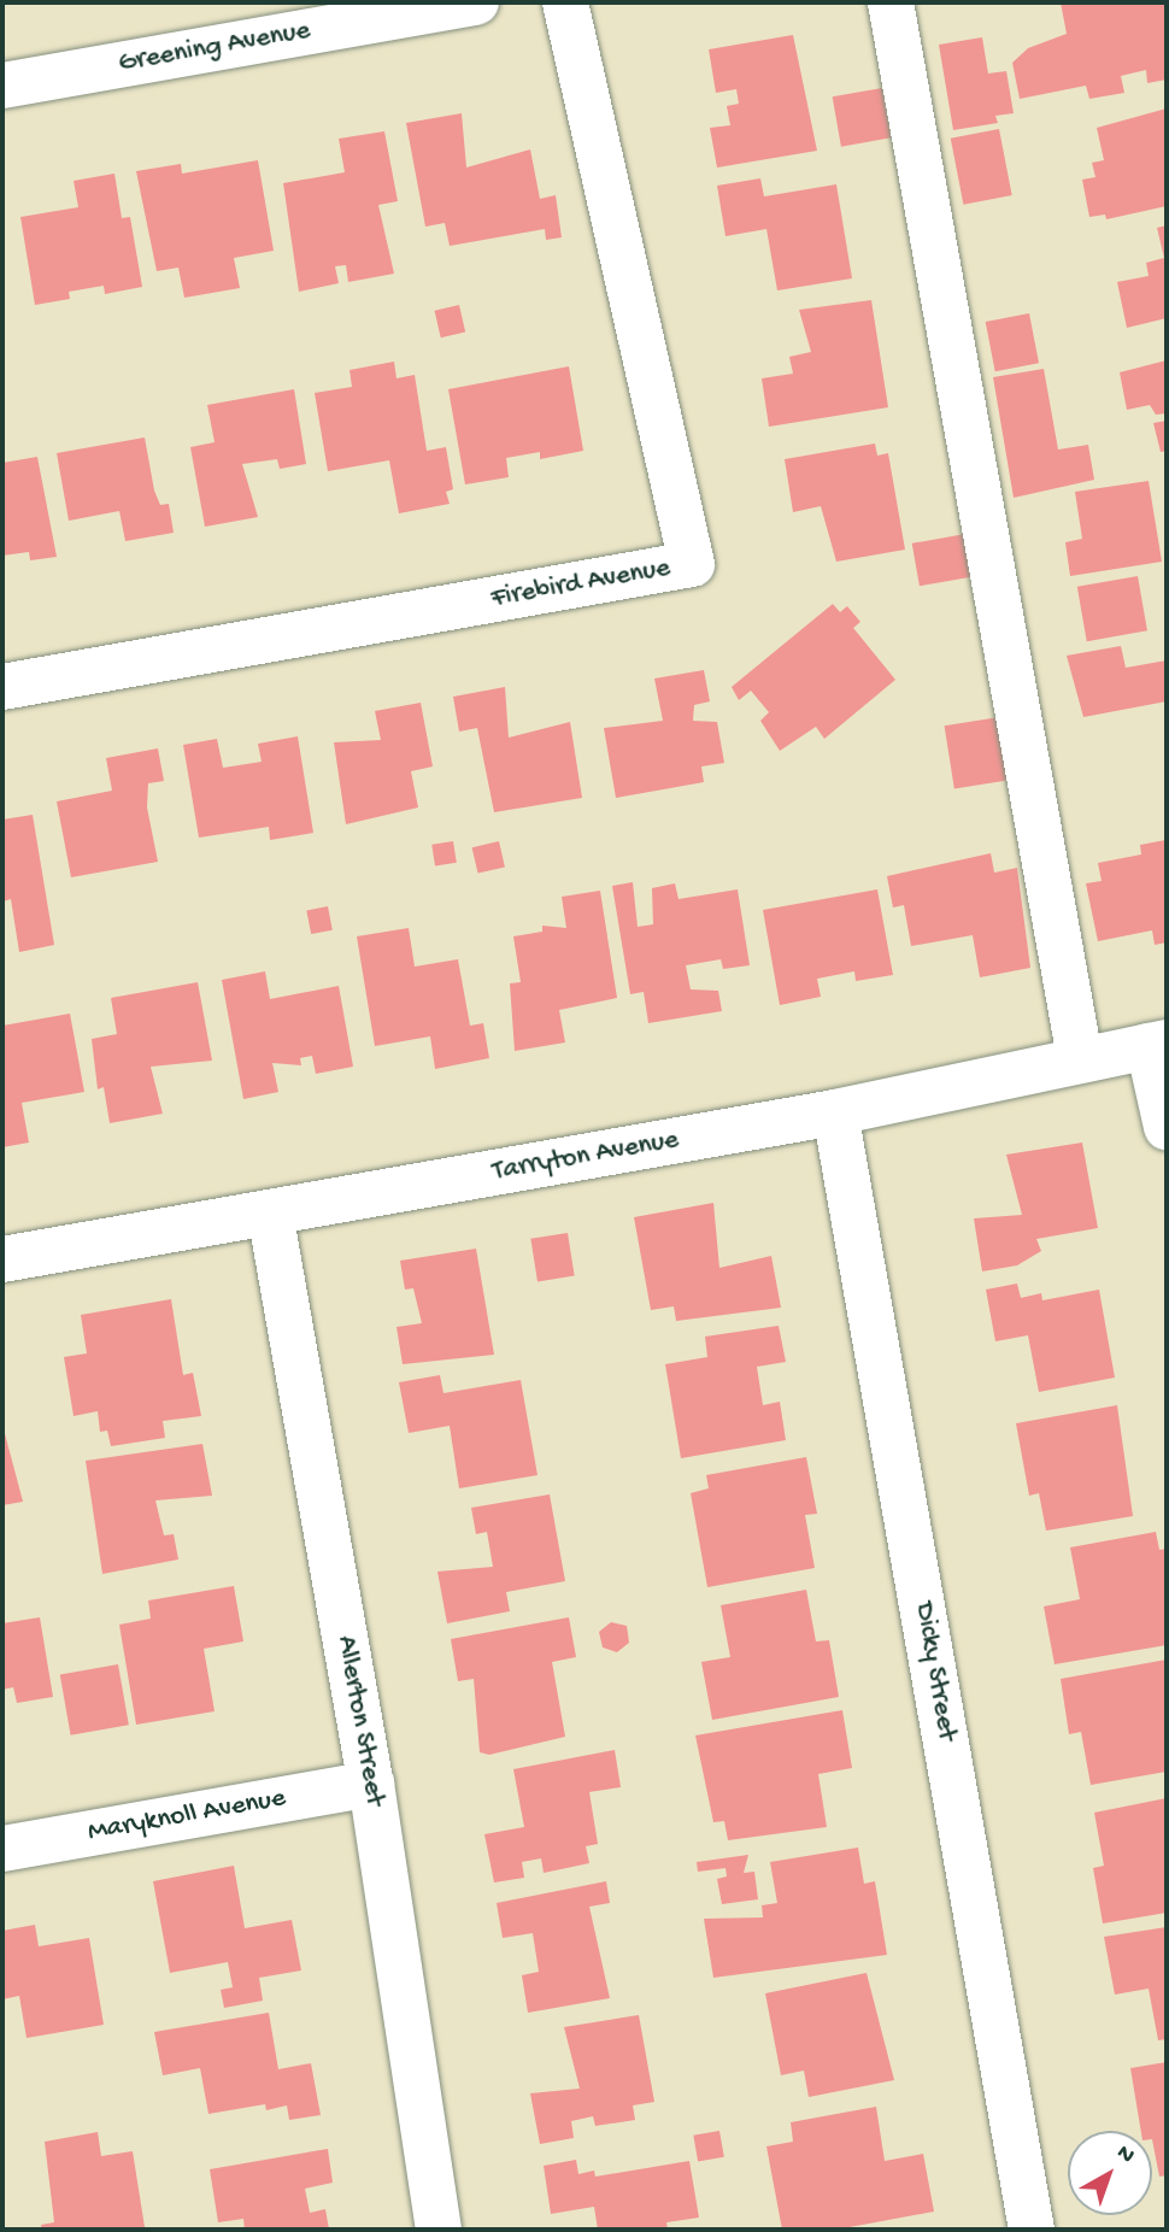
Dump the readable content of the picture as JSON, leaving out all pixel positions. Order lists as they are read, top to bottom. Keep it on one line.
{"streets":{"street":["Greening Avenue","Firebird Avenue","Tarryton Avenue","Dicky Street","Allerton Street","Maryknoll Avenue"]},"crossings":[["Tarryton Avenue","Dicky Street"],["Tarryton Avenue","Allerton Street"],["Allerton Street","Maryknoll Avenue"]],"north":"top right"}
